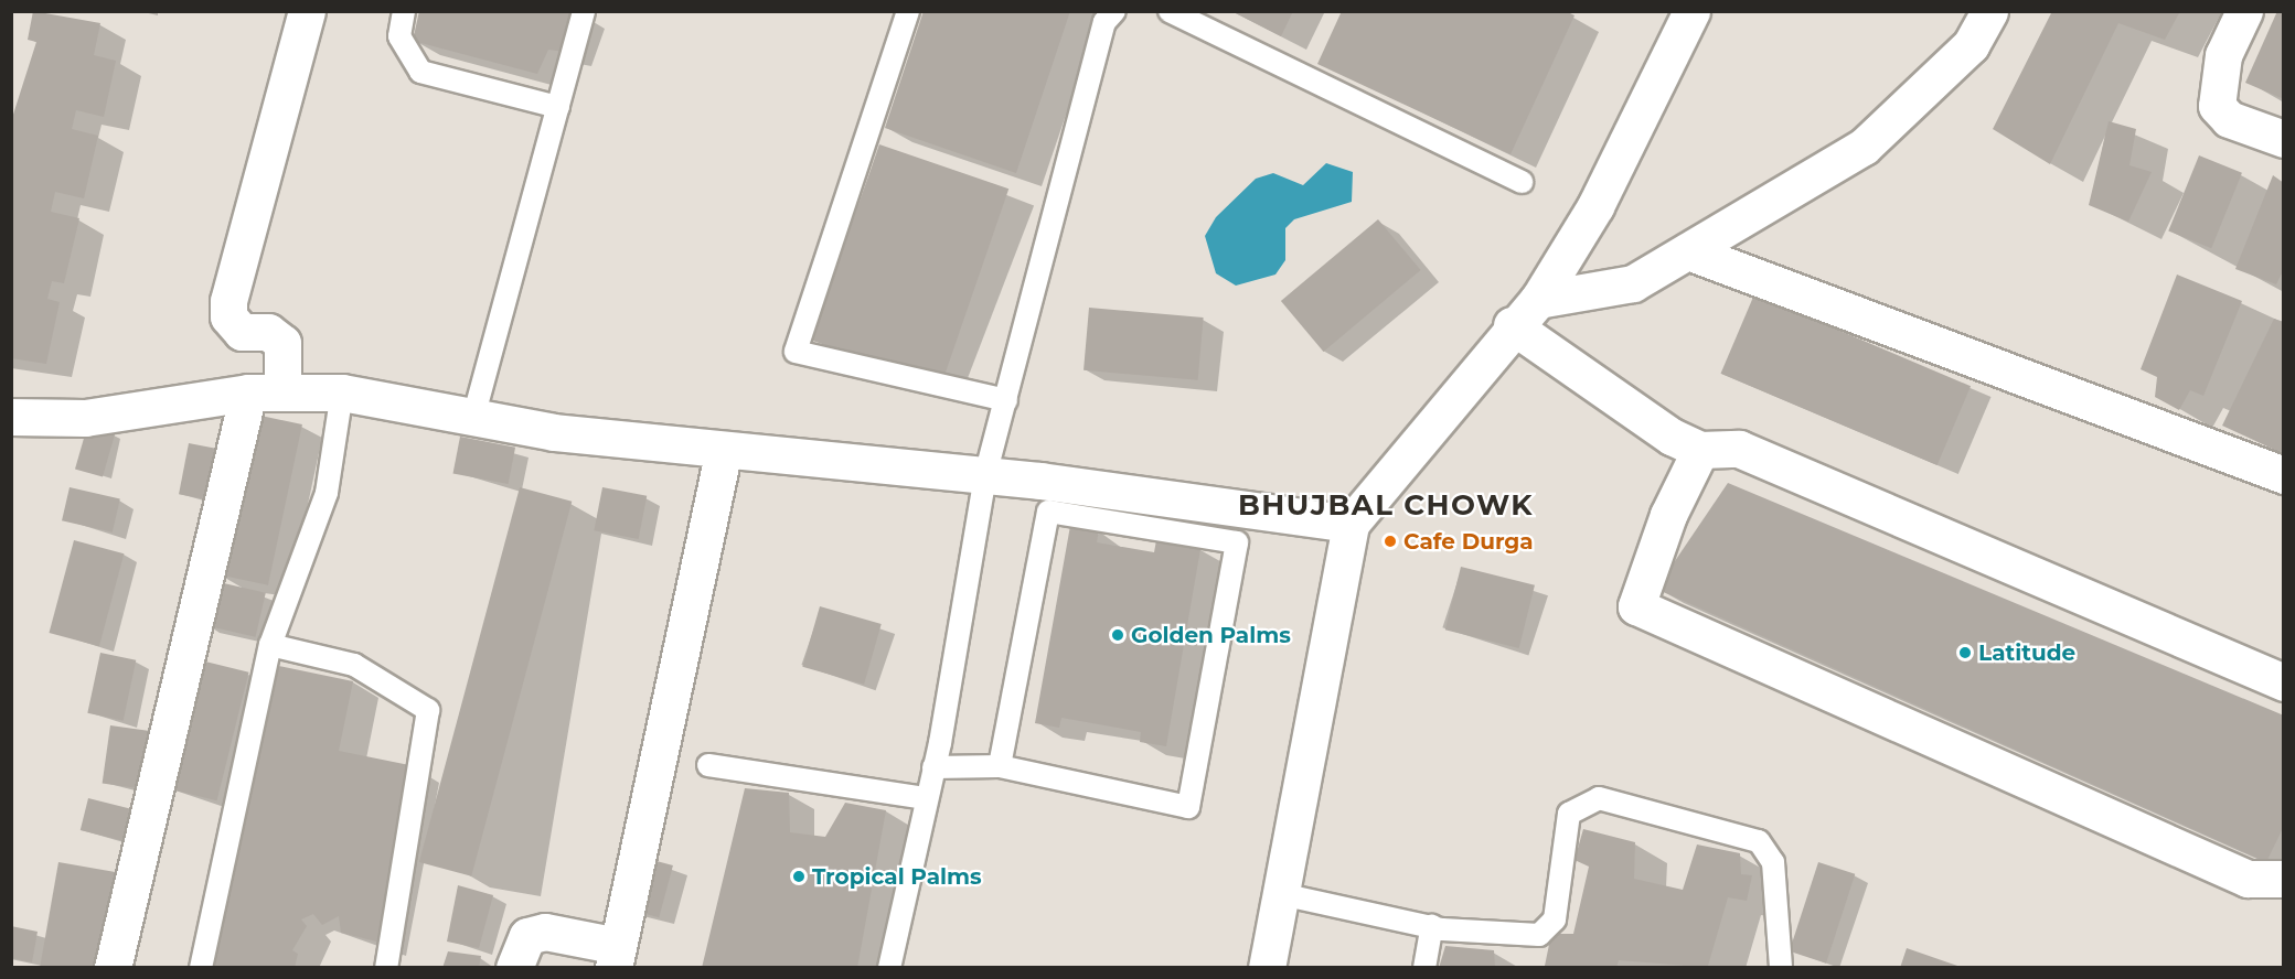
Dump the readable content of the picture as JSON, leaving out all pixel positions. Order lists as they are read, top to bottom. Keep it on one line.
{"districts":["BHUJBAL CHOWK"],"places":["Cafe Durga","Golden Palms","Latitude","Tropical Palms"]}
